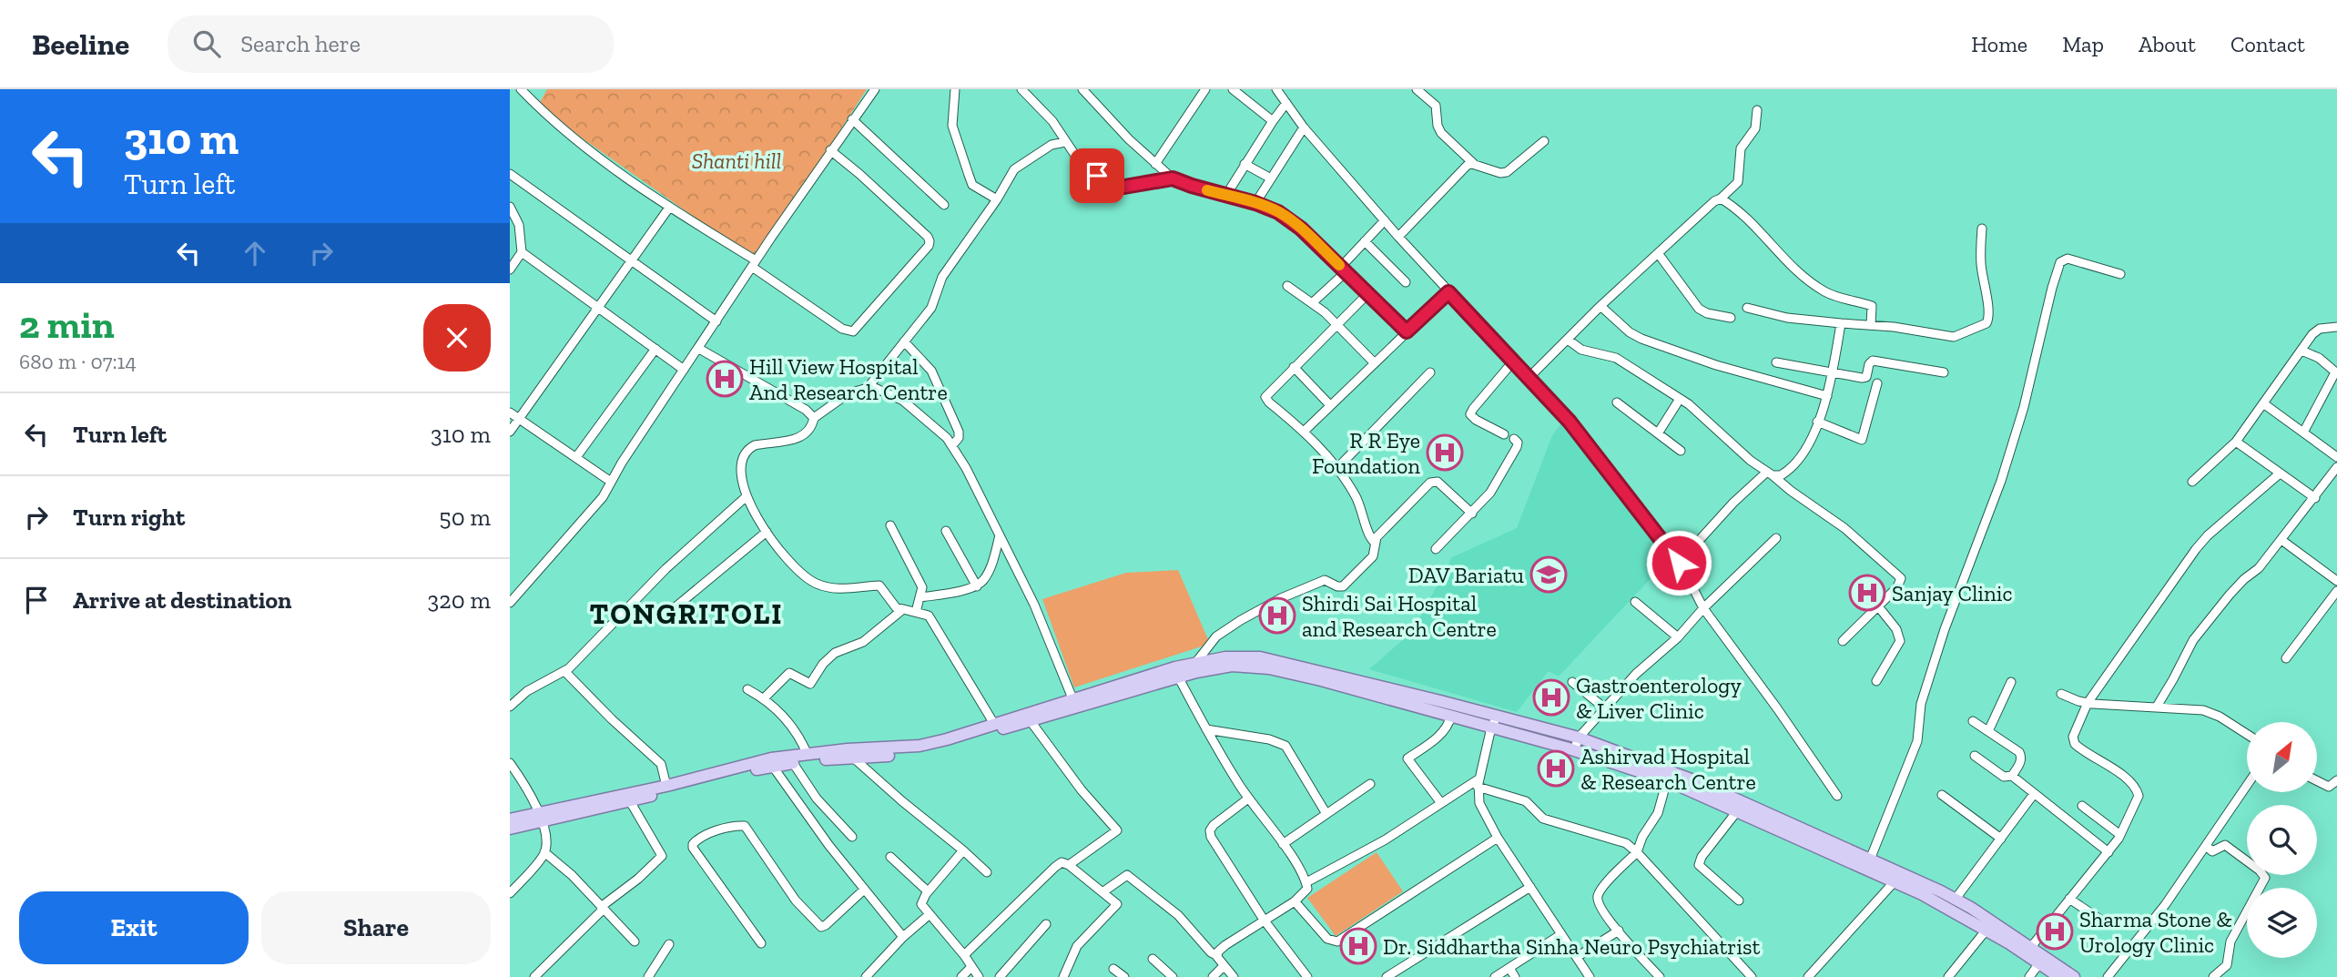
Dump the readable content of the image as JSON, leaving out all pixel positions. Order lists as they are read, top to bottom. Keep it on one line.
{"districts":["TONGRITOLI"],"parks":["Shanti hill"],"places":{"hospital":["Hill View Hospital And Research Centre","R R Eye Foundation","Sanjay Clinic","Shirdi Sai Hospital and Research Centre","Gastroenterology & Liver Clinic","Ashirvad Hospital & Research Centre","Sharma Stone & Urology Clinic","Dr. Siddhartha Sinha Neuro Psychiatrist"],"school or university":["DAV Bariatu"]},"north":"top right","page":{"header":"Beeline","search":"Search here","nav":["Home","Map","About","Contact"],"turn":["310 m","Turn left"],"heading":["2 min","680 m · 07:14"],"list":[{"name":"Turn left","value":"310 m"},{"name":"Turn right","value":"50 m"},{"name":"Arrive at destination","value":"320 m"}],"buttons":["Exit","Share"]}}
